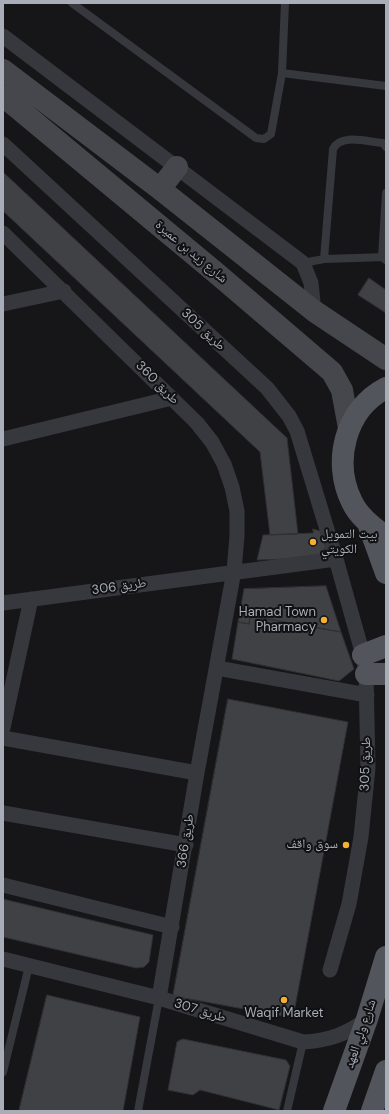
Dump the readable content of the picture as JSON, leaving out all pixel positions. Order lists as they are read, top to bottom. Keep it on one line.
{"streets":{"main road":["شارع ولي العهد"],"street":["شارع زيد بن عميرة","طريق 305","طريق 360","طريق 306","طريق 366","طريق 307"]},"crossings":[["طريق 360","طريق 306"],["طريق 360","طريق 366"],["طريق 306","طريق 366"],["طريق 366","طريق 307"],["طريق 307","شارع ولي العهد"]],"places":["بيت التمويل الكويتي","Hamad Town Pharmacy","سوق واقف","Waqif Market"]}
